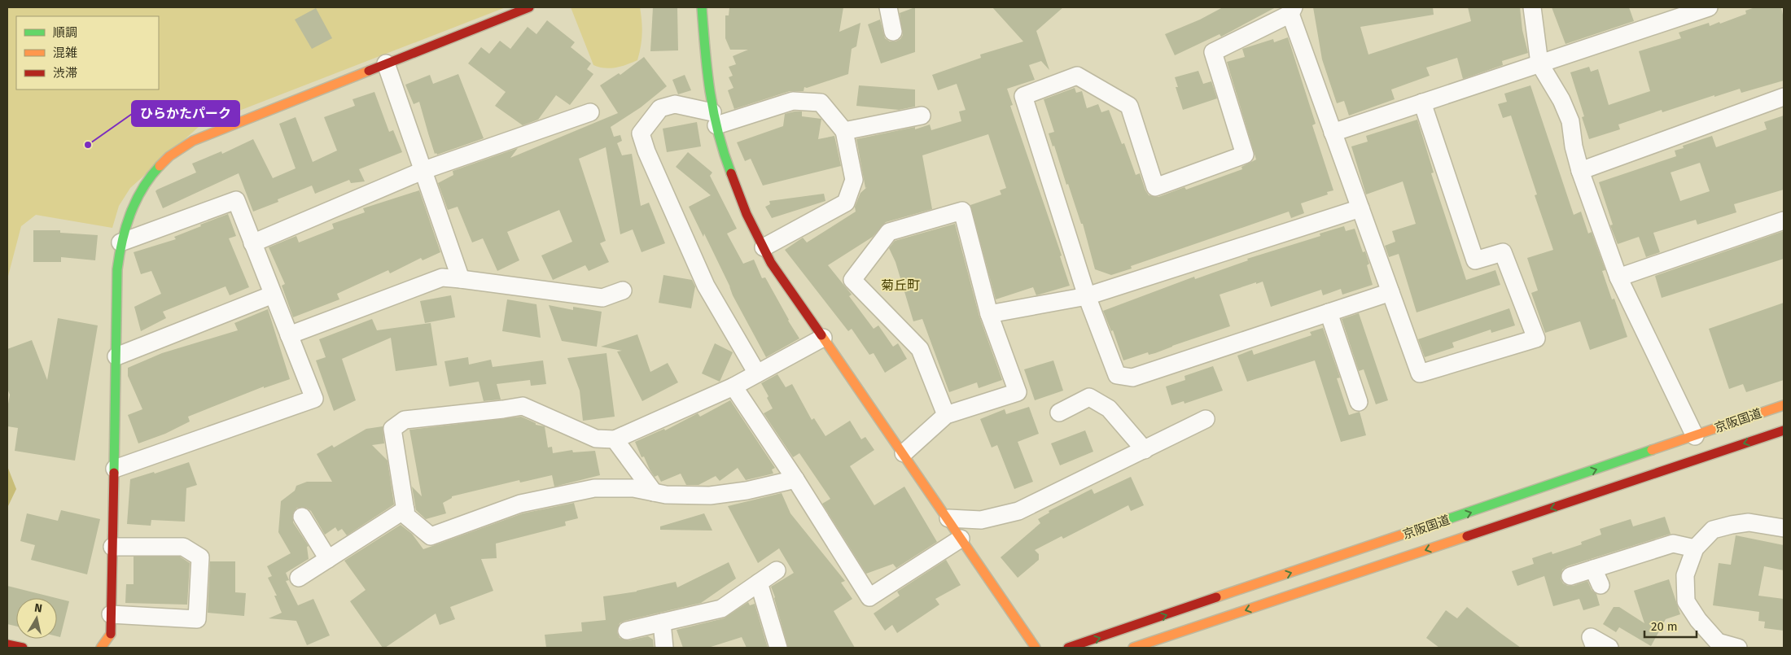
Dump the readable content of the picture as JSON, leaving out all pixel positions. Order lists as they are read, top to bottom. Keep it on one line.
{"streets":{"main road":["京阪国道"]},"districts":["菊丘町"],"places":["ひらかたパーク"],"legend":["順調","混雑","渋滞"],"scale_bar":"20 m","north":"top"}
